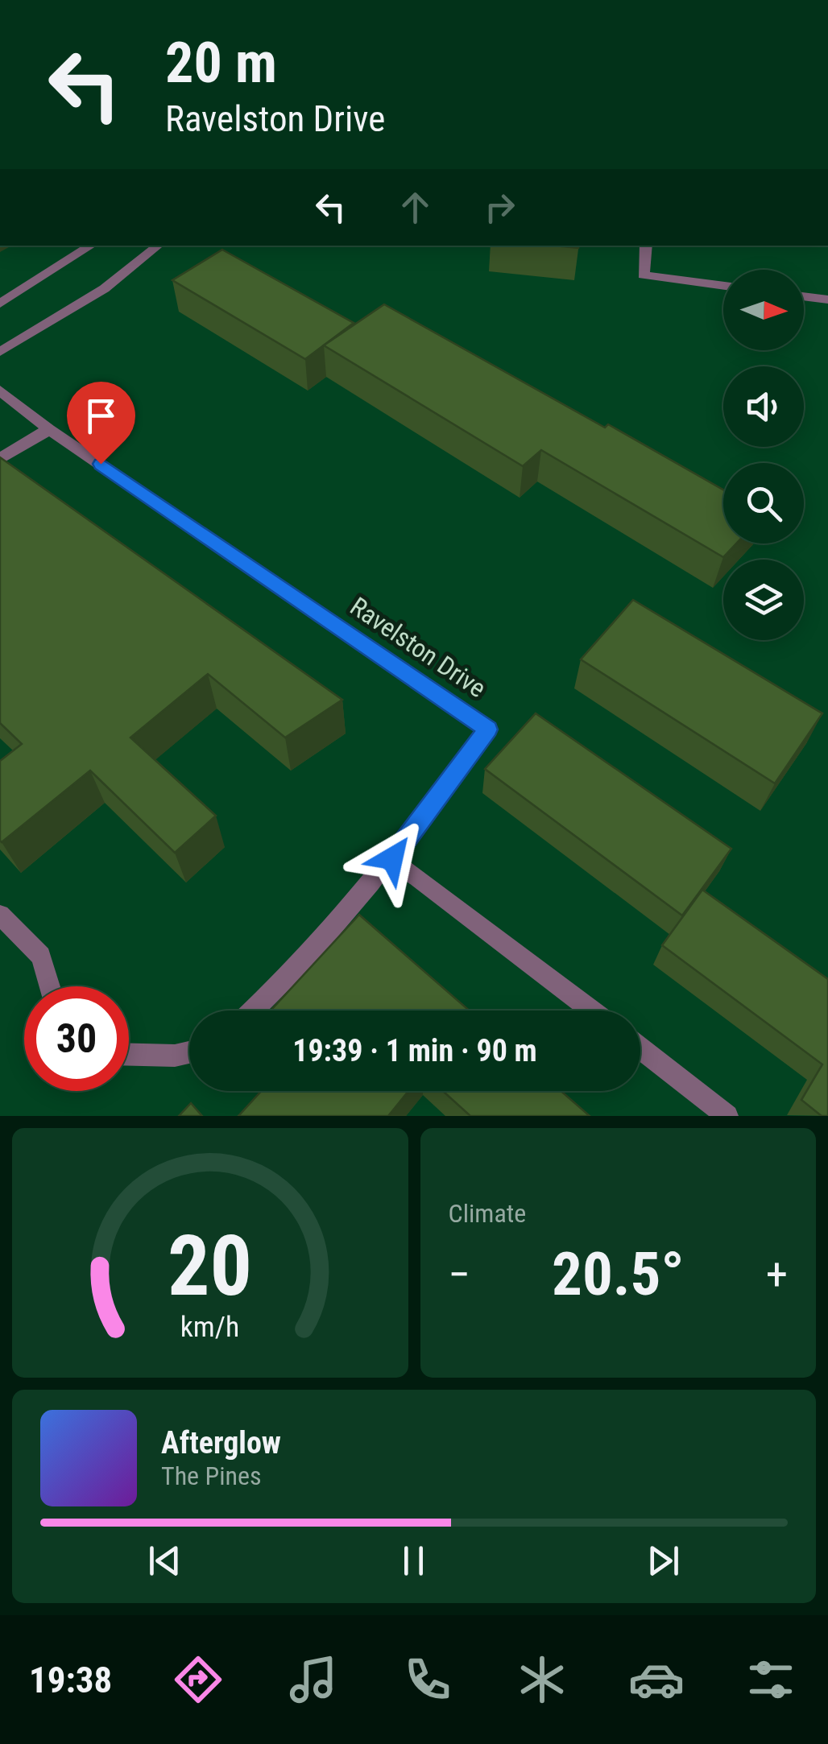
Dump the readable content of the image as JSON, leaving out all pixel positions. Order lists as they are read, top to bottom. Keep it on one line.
{"streets":{"street":["Ravelston Drive"]},"north":"right","page":{"turn":["20 m","Ravelston Drive"],"limit":"30","trip":"19:39 · 1 min · 90 m","tile":"Climate","heat":["−","20.5°","+"],"song":["Afterglow","The Pines"],"tabs":"19:38","gauge":["20","km/h"]}}
